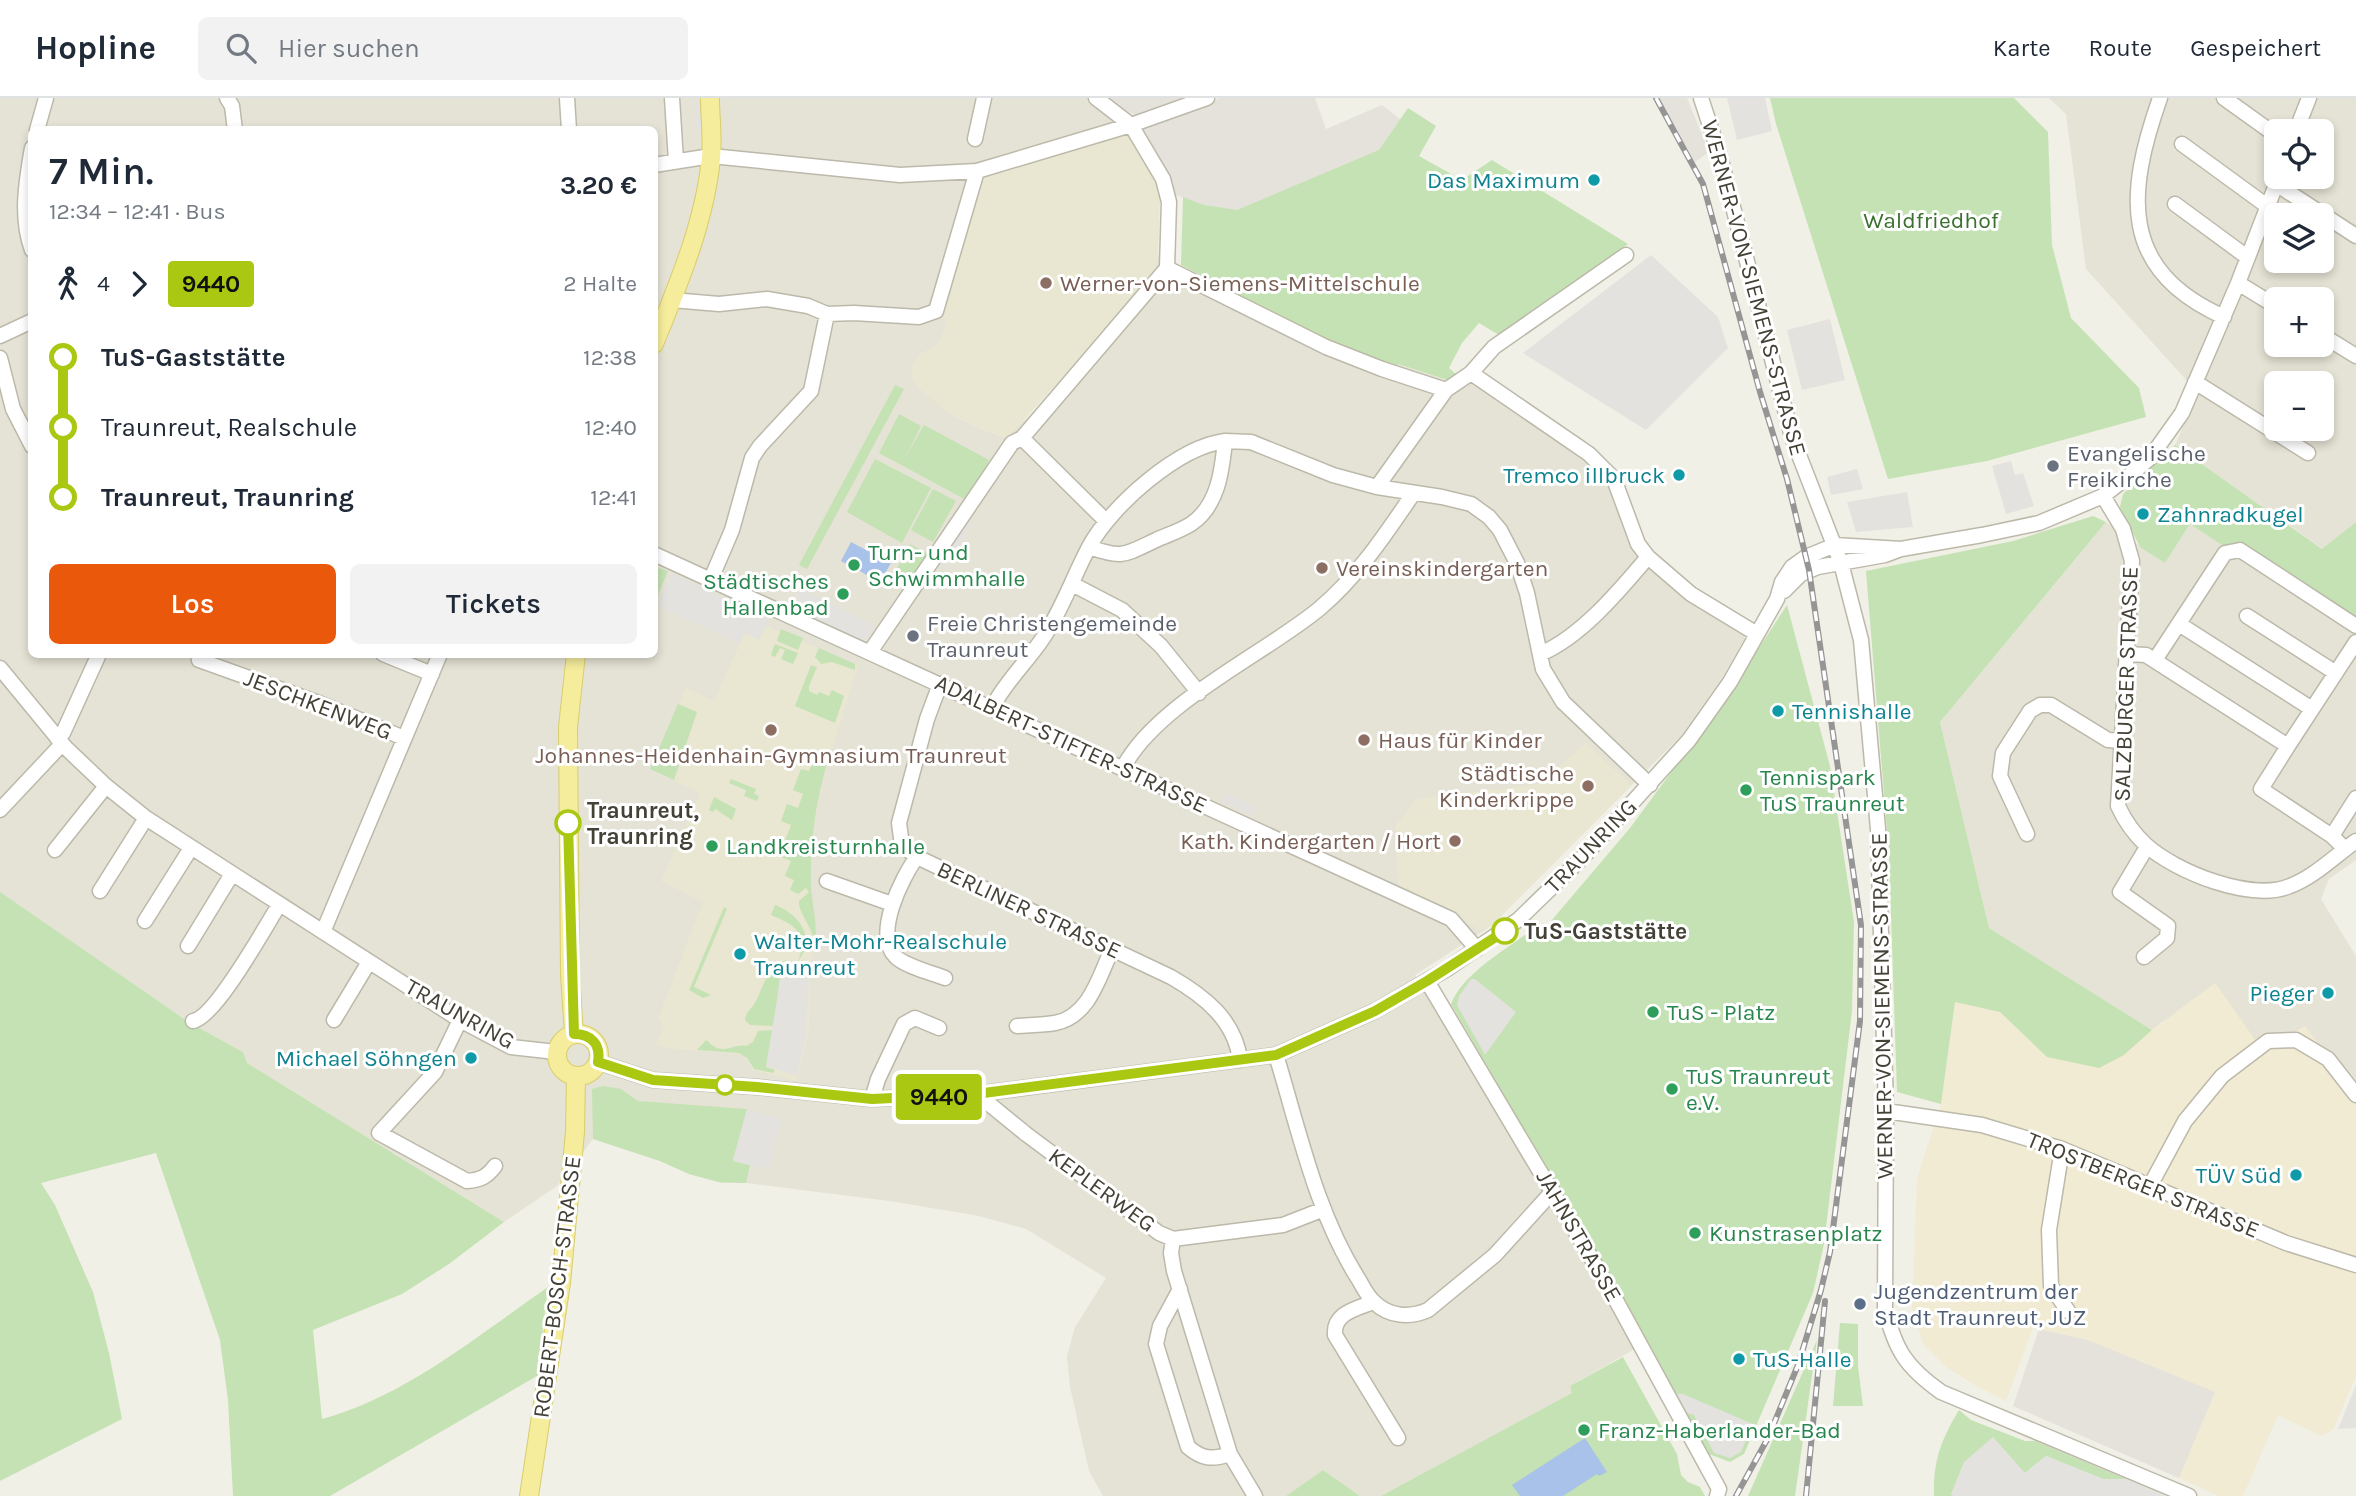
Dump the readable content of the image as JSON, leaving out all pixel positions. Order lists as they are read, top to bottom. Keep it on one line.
{"streets":{"main road":["ROBERT-BOSCH-STRASSE"],"street":["WERNER-VON-SIEMENS-STRASSE","SALZBURGER STRASSE","JESCHKENWEG","ADALBERT-STIFTER-STRASSE","TRAUNRING","BERLINER STRASSE","TROSTBERGER STRASSE","KEPLERWEG","JAHNSTRASSE"]},"crossings":[["WERNER-VON-SIEMENS-STRASSE","TRAUNRING"],["WERNER-VON-SIEMENS-STRASSE","TROSTBERGER STRASSE"],["ADALBERT-STIFTER-STRASSE","TRAUNRING"],["ADALBERT-STIFTER-STRASSE","BERLINER STRASSE"],["TRAUNRING","BERLINER STRASSE"],["TRAUNRING","KEPLERWEG"],["TRAUNRING","JAHNSTRASSE"],["TRAUNRING","ROBERT-BOSCH-STRASSE"]],"parks":["Waldfriedhof"],"places":["Das Maximum","Werner-von-Siemens-Mittelschule","Evangelische Freikirche","Tremco illbruck","Zahnradkugel","Turn- und Schwimmhalle","Vereinskindergarten","Städtisches Hallenbad","Freie Christengemeinde Traunreut","Tennishalle","Johannes-Heidenhain-Gymnasium Traunreut","Haus für Kinder","Städtische Kinderkrippe","Tennispark TuS Traunreut","Traunreut, Traunring","Kath. Kindergarten / Hort","Landkreisturnhalle","TuS-Gaststätte","Walter-Mohr-Realschule Traunreut","Pieger","TuS - Platz","Michael Söhngen","TuS Traunreut e.V.","TÜV Süd","Kunstrasenplatz","Jugendzentrum der Stadt Traunreut, JUZ","TuS-Halle","Franz-Haberlander-Bad"],"lines":["bus line 9440"],"page":{"header":"Hopline","search":"Hier suchen","nav":["Karte","Route","Gespeichert"],"on_map":"9440","map_buttons":["+","−"],"heading":["7 Min.","12:34 – 12:41 · Bus","3.20 €"],"legs":["4","9440","2 Halte"],"list":[{"name":"TuS-Gaststätte","value":"12:38"},{"name":"Traunreut, Realschule","value":"12:40"},{"name":"Traunreut, Traunring","value":"12:41"}],"buttons":["Los","Tickets"]}}
